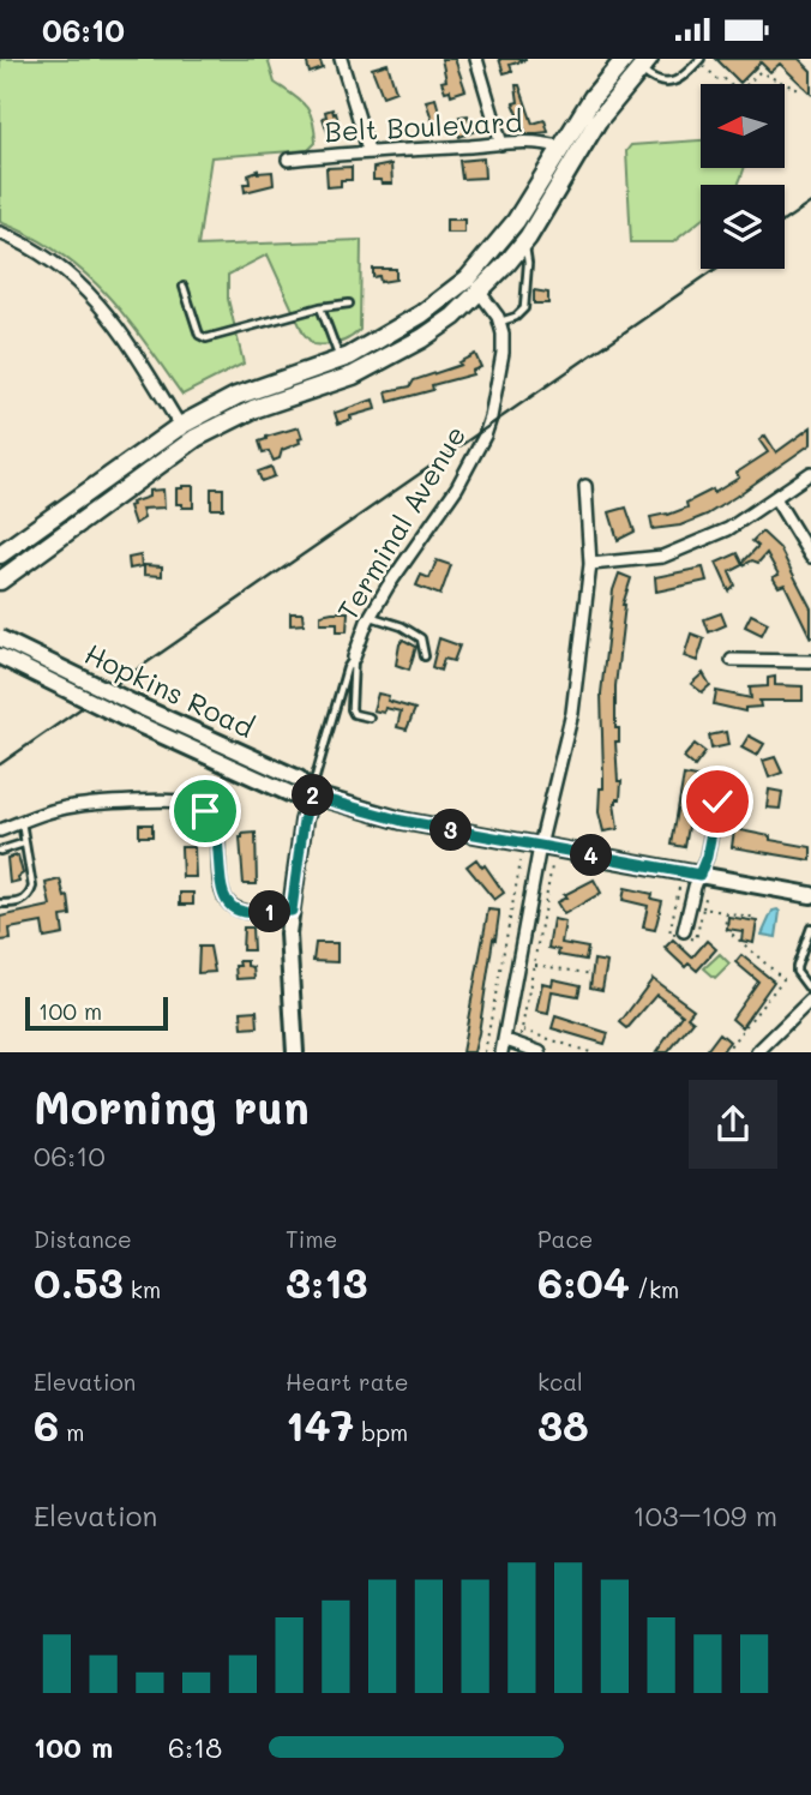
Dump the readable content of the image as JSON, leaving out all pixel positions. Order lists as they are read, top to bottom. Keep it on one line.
{"streets":{"main road":["Hopkins Road"],"street":["Belt Boulevard","Terminal Avenue"]},"crossings":[["Terminal Avenue","Hopkins Road"]],"scale_bar":"100 m","north":"left","page":{"status":"06:10","pins":["2","3","4","1"],"scale":"100 m","heading":["Morning run","06:10"],"stats":[["Distance","0.53 km"],["Time","3:13"],["Pace","6:04 /km"],["Elevation","6 m"],["Heart rate","147 bpm"],["kcal","38"]],"chart":["Elevation","103–109 m"],"list":[{"name":"100 m","note":"6:18"}]}}
